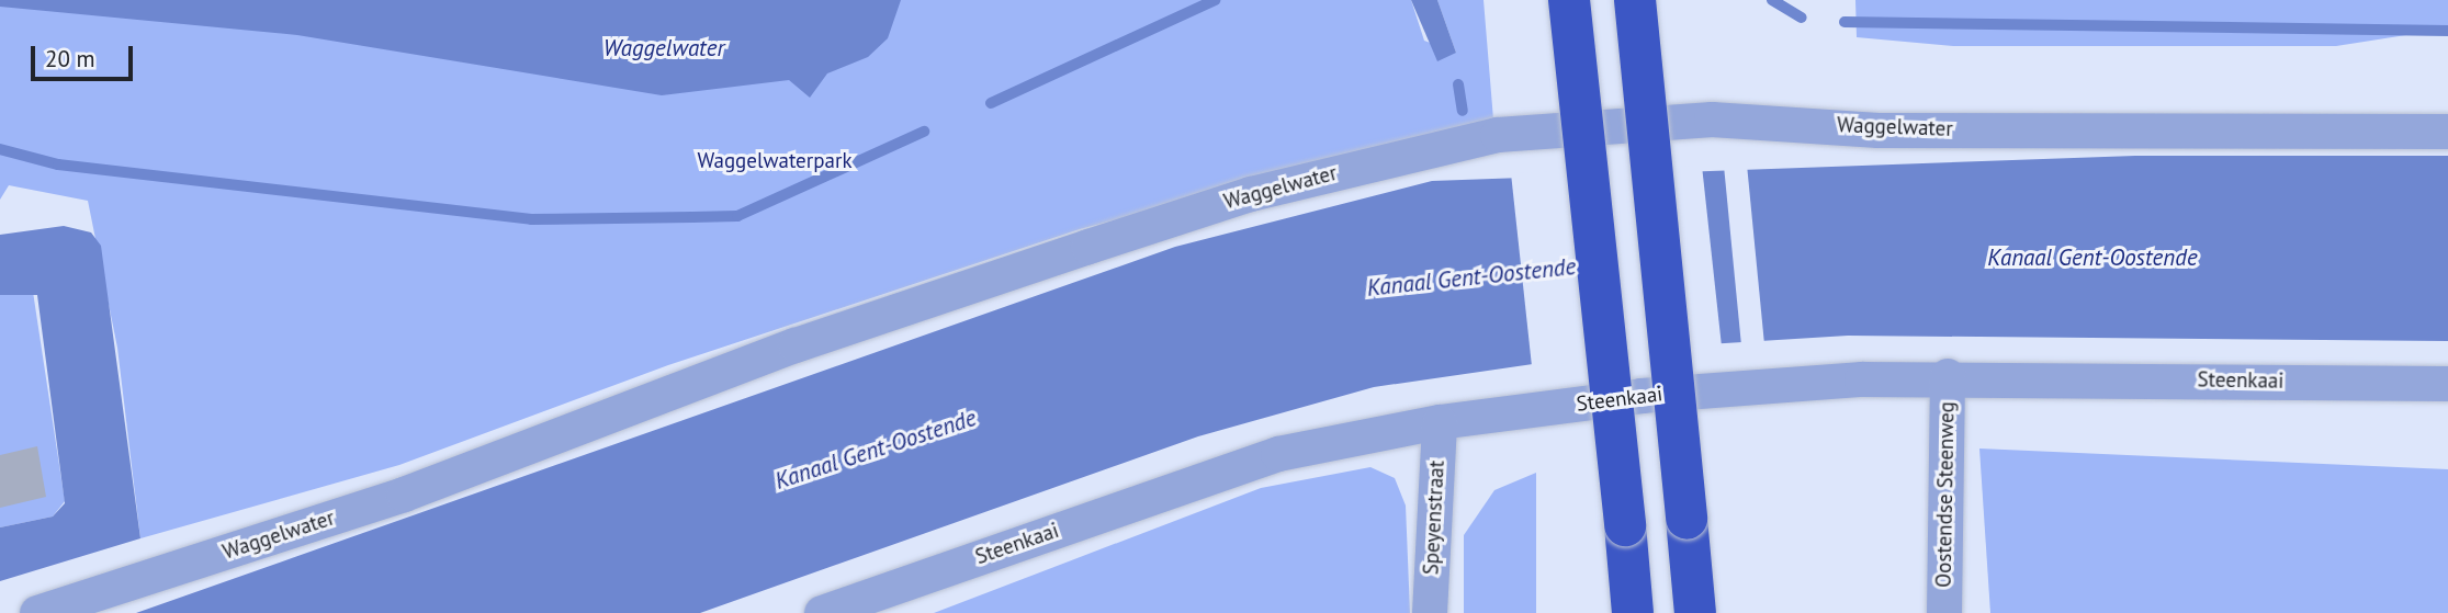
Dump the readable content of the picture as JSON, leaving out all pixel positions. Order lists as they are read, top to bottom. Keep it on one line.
{"streets":{"street":["Waggelwater","Steenkaai","Oostendse Steenweg","Speyenstraat"]},"crossings":[["Steenkaai","Oostendse Steenweg"],["Steenkaai","Speyenstraat"]],"water":["Waggelwater","Kanaal Gent-Oostende"],"parks":["Waggelwaterpark"],"scale_bar":"20 m"}
